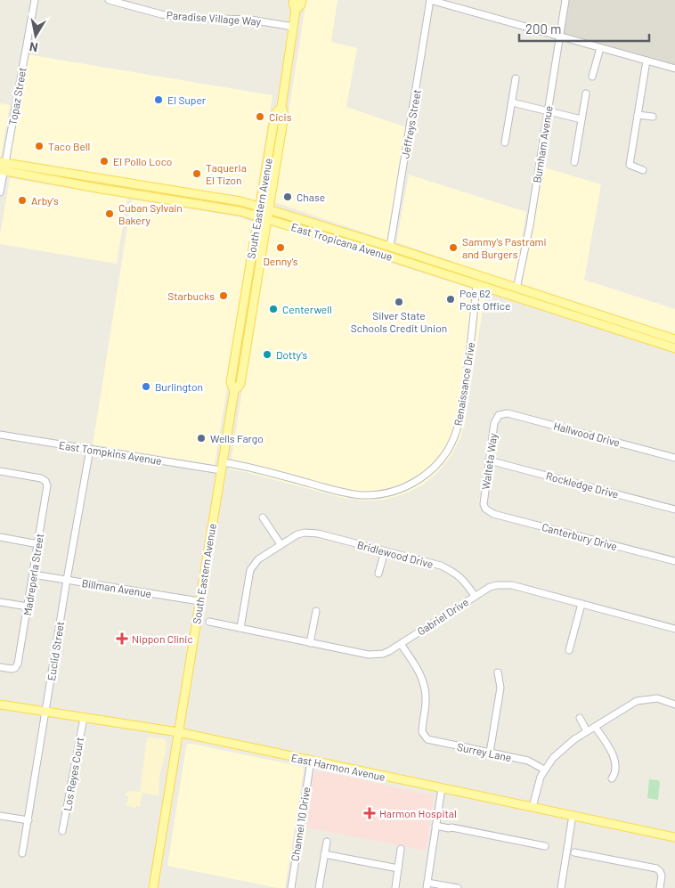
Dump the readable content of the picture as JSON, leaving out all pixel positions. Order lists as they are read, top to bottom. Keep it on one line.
{"streets":{"main road":["South Eastern Avenue","East Tropicana Avenue","East Harmon Avenue"],"street":["Paradise Village Way","Topaz Street","Jeffreys Street","Burnham Avenue","Renaissance Drive","Hallwood Drive","East Tompkins Avenue","Walteta Way","Rockledge Drive","Canterbury Drive","Bridlewood Drive","Madreperla Street","Billman Avenue","Gabriel Drive","Euclid Street","Surrey Lane","Los Reyes Court","Channel 10 Drive"]},"crossings":[["Paradise Village Way","South Eastern Avenue"],["Topaz Street","East Tropicana Avenue"],["Jeffreys Street","East Tropicana Avenue"],["Burnham Avenue","East Tropicana Avenue"],["South Eastern Avenue","East Tropicana Avenue"],["South Eastern Avenue","Renaissance Drive"],["South Eastern Avenue","East Tompkins Avenue"],["South Eastern Avenue","Billman Avenue"],["South Eastern Avenue","East Harmon Avenue"],["East Tropicana Avenue","Renaissance Drive"],["Hallwood Drive","Walteta Way"],["East Tompkins Avenue","Euclid Street"],["Walteta Way","Rockledge Drive"],["Walteta Way","Canterbury Drive"],["Bridlewood Drive","Gabriel Drive"],["Madreperla Street","Billman Avenue"],["Billman Avenue","Euclid Street"],["Gabriel Drive","Surrey Lane"],["Euclid Street","East Harmon Avenue"],["East Harmon Avenue","Los Reyes Court"],["East Harmon Avenue","Channel 10 Drive"]],"places":{"other":["El Super","Cicis","Taco Bell","El Pollo Loco","Taqueria El Tizon","Chase","Arby's","Cuban Sylvain Bakery","Denny's","Sammy's Pastrami and Burgers","Starbucks","Poe 62 Post Office","Silver State Schools Credit Union","Centerwell","Dotty's","Burlington","Wells Fargo"],"health":["Nippon Clinic","Harmon Hospital"]},"scale_bar":"200 m","north":"bottom"}
